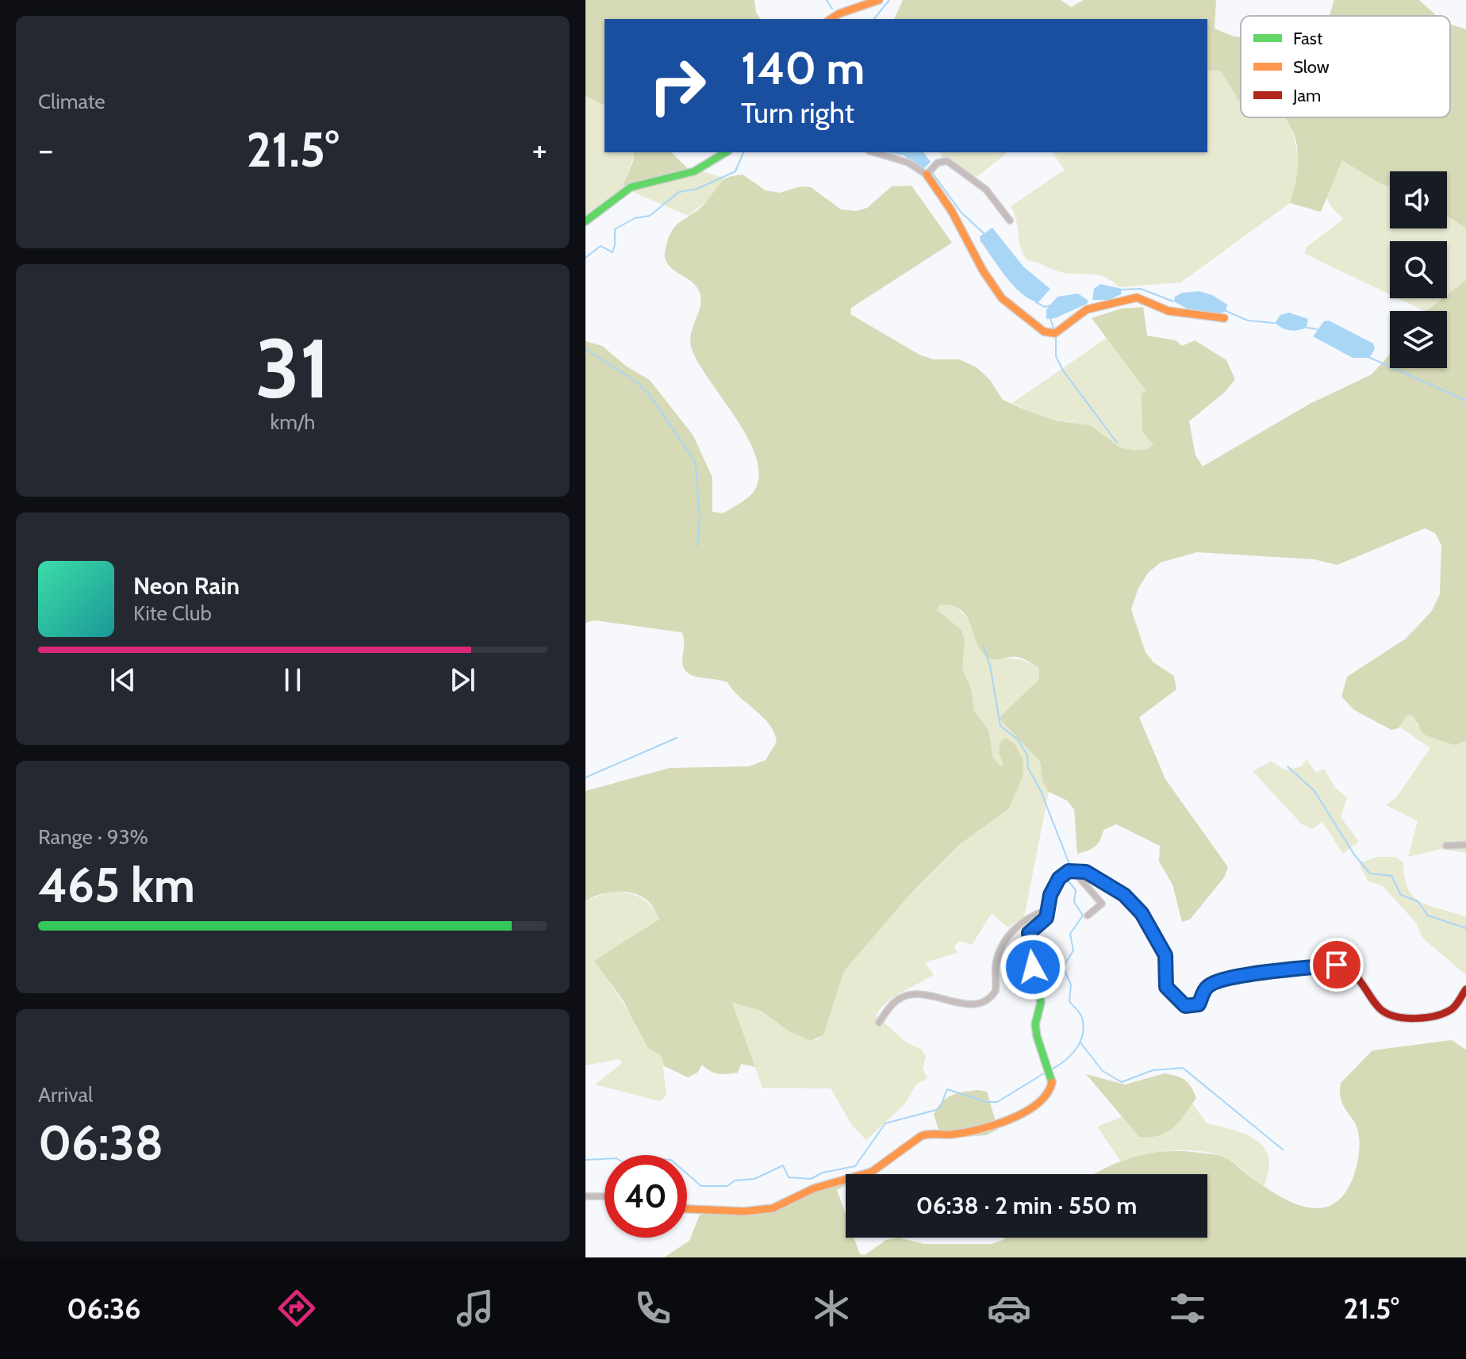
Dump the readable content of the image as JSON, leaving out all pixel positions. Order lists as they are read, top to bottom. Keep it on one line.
{"legend":["Fast","Slow","Jam"],"page":{"tile":["Climate",["31","km/h"],["Range · 93%","465 km"],["Arrival","06:38"]],"turn":["140 m","Turn right"],"heat":["−","21.5°","+"],"song":["Neon Rain","Kite Club"],"limit":"40","trip":"06:38 · 2 min · 550 m","tabs":["06:36","21.5°"]}}
